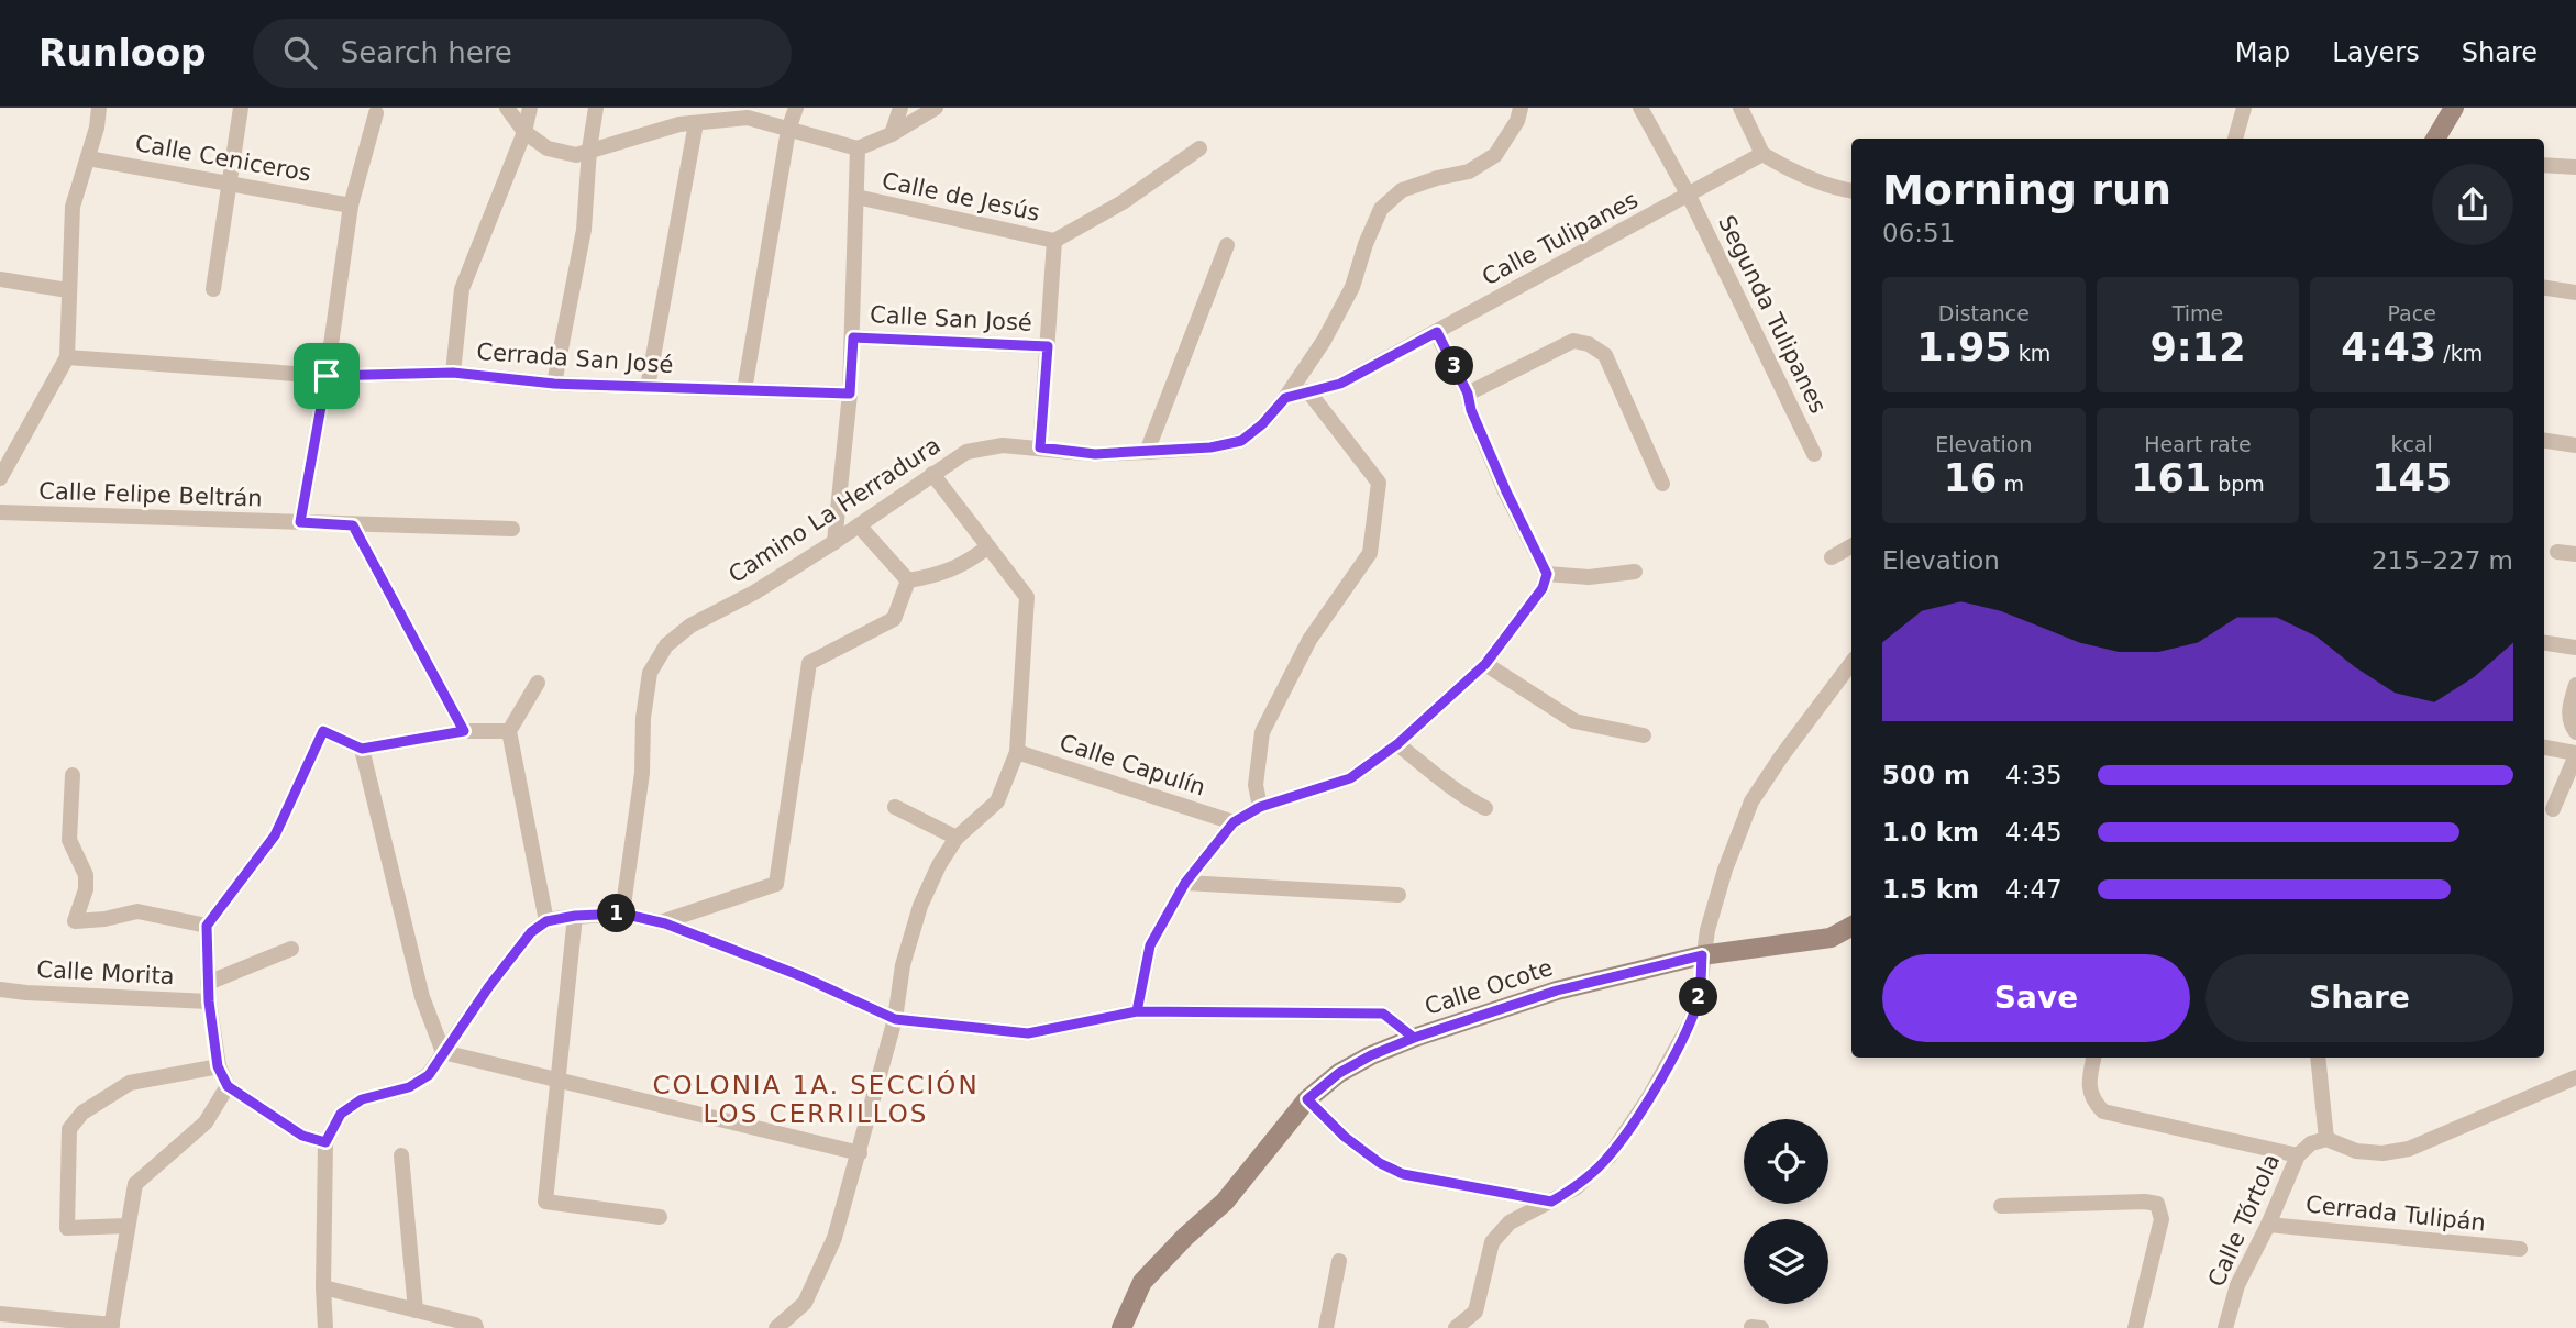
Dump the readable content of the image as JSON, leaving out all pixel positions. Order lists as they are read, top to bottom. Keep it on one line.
{"streets":{"street":["Calle Ceniceros","Calle de Jesús","Calle Tulipanes","Segunda Tulipanes","Calle San José","Cerrada San José","Calle Felipe Beltrán","Camino La Herradura","Calle Capulín","Calle Morita","Calle Ocote","Cerrada Tulipán","Calle Tórtola"]},"crossings":[["Calle Tulipanes","Segunda Tulipanes"],["Calle Tulipanes","Camino La Herradura"],["Cerrada Tulipán","Calle Tórtola"]],"districts":["COLONIA 1A. SECCIÓN LOS CERRILLOS"],"page":{"header":"Runloop","search":"Search here","nav":["Map","Layers","Share"],"heading":["Morning run","06:51"],"stats":[["Distance","1.95 km"],["Time","9:12"],["Pace","4:43 /km"],["Elevation","16 m"],["Heart rate","161 bpm"],["kcal","145"]],"pins":["3","1","2"],"chart":["Elevation","215–227 m"],"list":[{"name":"500 m","note":"4:35"},{"name":"1.0 km","note":"4:45"},{"name":"1.5 km","note":"4:47"}],"buttons":["Save","Share"]}}
